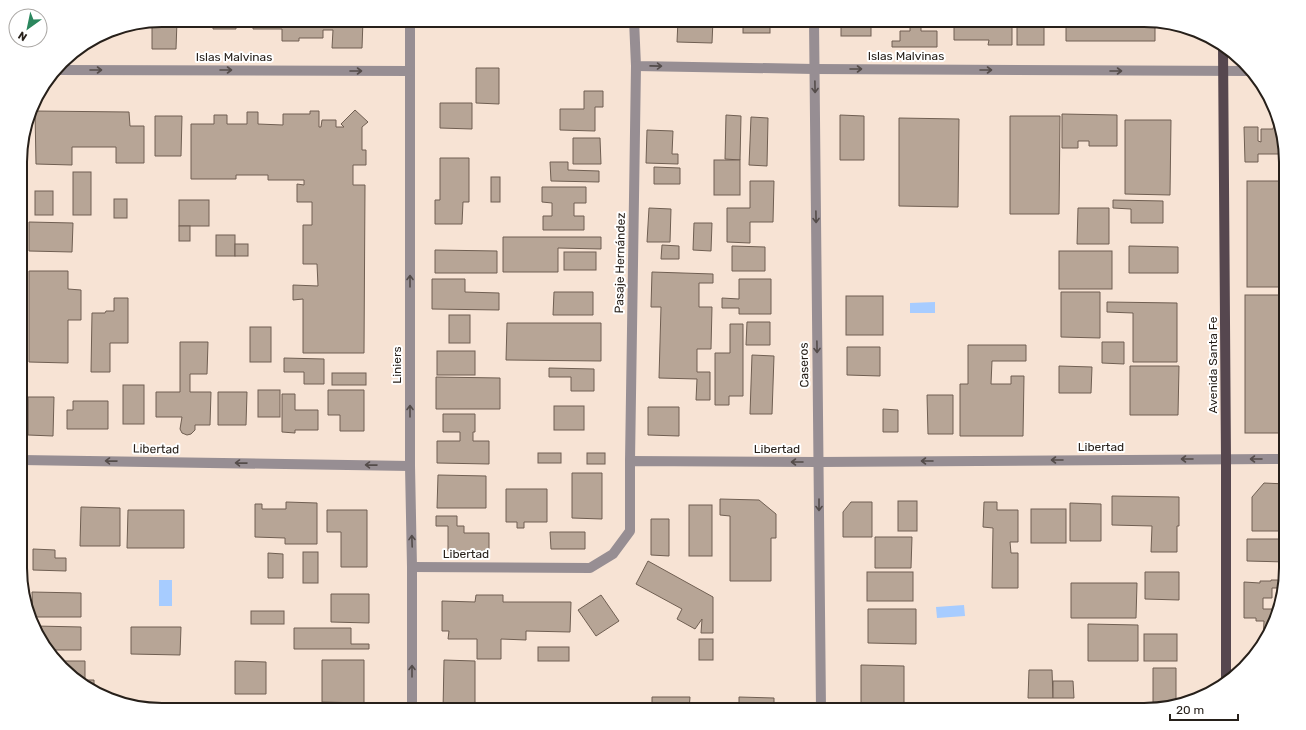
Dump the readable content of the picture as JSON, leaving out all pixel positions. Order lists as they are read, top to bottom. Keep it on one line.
{"streets":{"main road":["Avenida Santa Fe"],"street":["Islas Malvinas","Pasaje Hernández","Liniers","Caseros","Libertad"]},"crossings":[["Islas Malvinas","Pasaje Hernández"],["Islas Malvinas","Liniers"],["Islas Malvinas","Caseros"],["Islas Malvinas","Avenida Santa Fe"],["Pasaje Hernández","Libertad"],["Liniers","Libertad"],["Caseros","Libertad"],["Avenida Santa Fe","Libertad"]],"one_way":["Islas Malvinas","Liniers","Caseros","Libertad"],"scale_bar":"20 m","north":"bottom left"}
